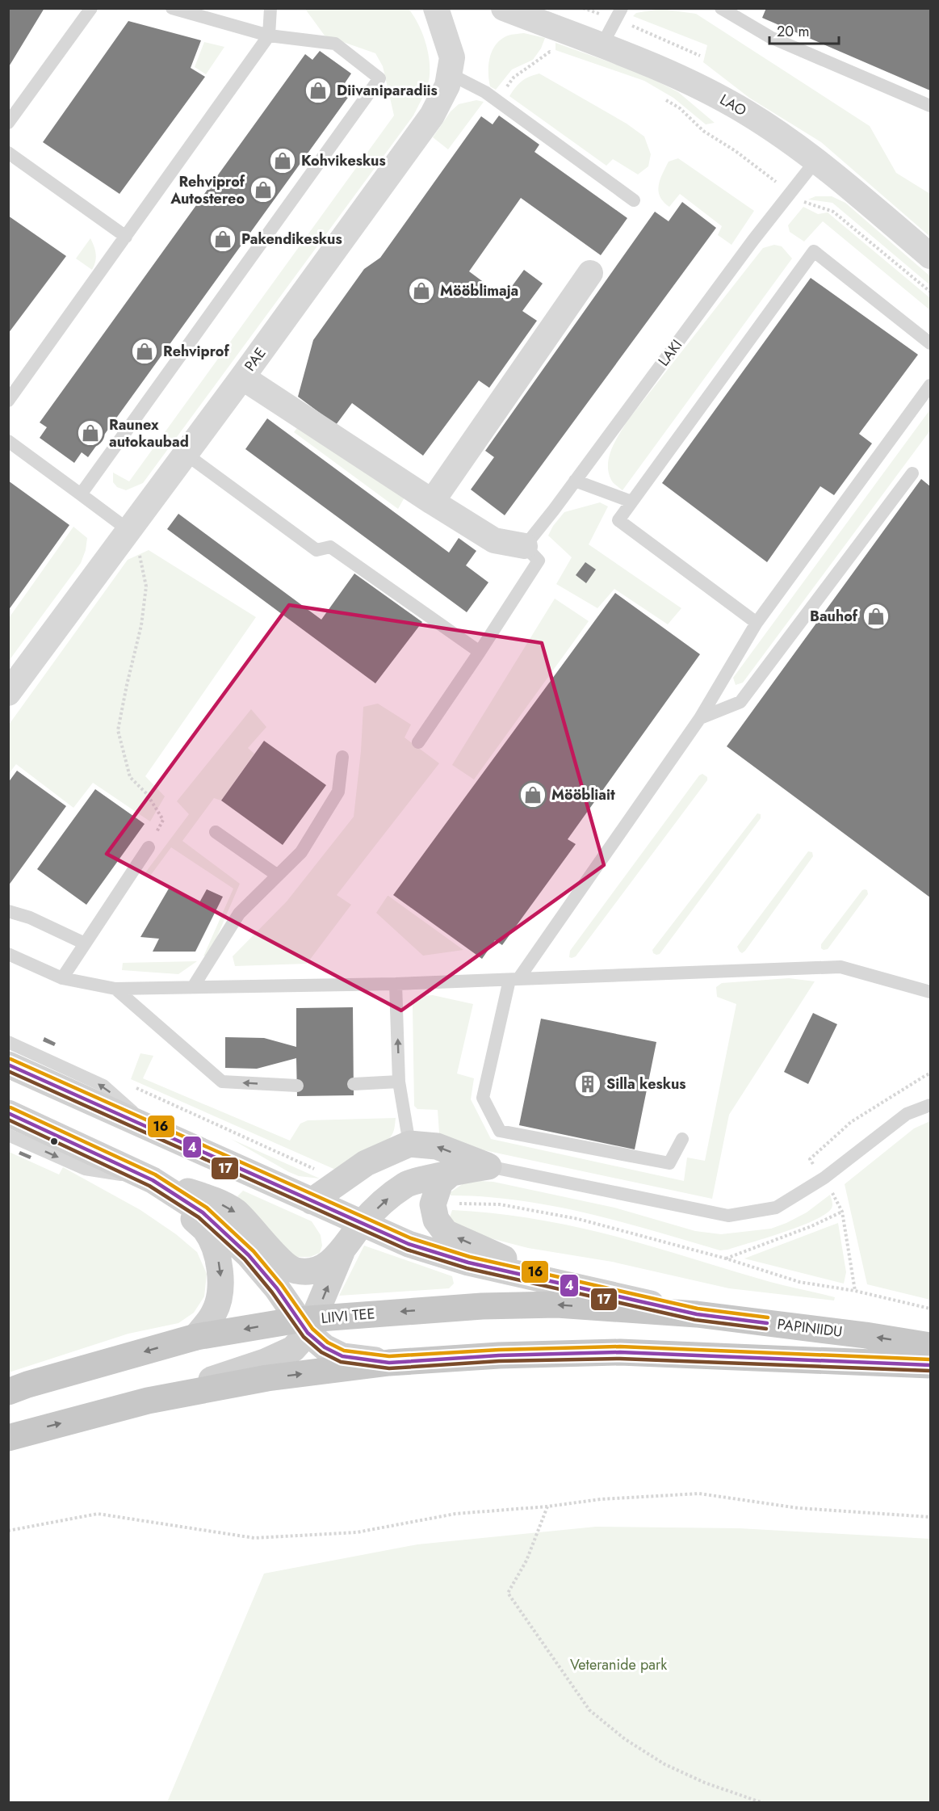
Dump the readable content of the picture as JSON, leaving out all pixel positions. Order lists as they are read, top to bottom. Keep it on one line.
{"streets":{"highway":["LIIVI TEE","PAPINIIDU"],"street":["LAO","PAE"],"lane":["LAKI"]},"crossings":[["LAO","LAKI"],["LIIVI TEE","PAPINIIDU"]],"parks":["Veteranide park"],"places":{"shop":["Diivaniparadiis","Kohvikeskus","Rehviprof Autostereo","Pakendikeskus","Mööblimaja","Rehviprof","Raunex autokaubad","Bauhof","Mööbliait"],"building":["Silla keskus"]},"lines":["transit line 16","transit line 4","transit line 17"],"scale_bar":"20 m"}
